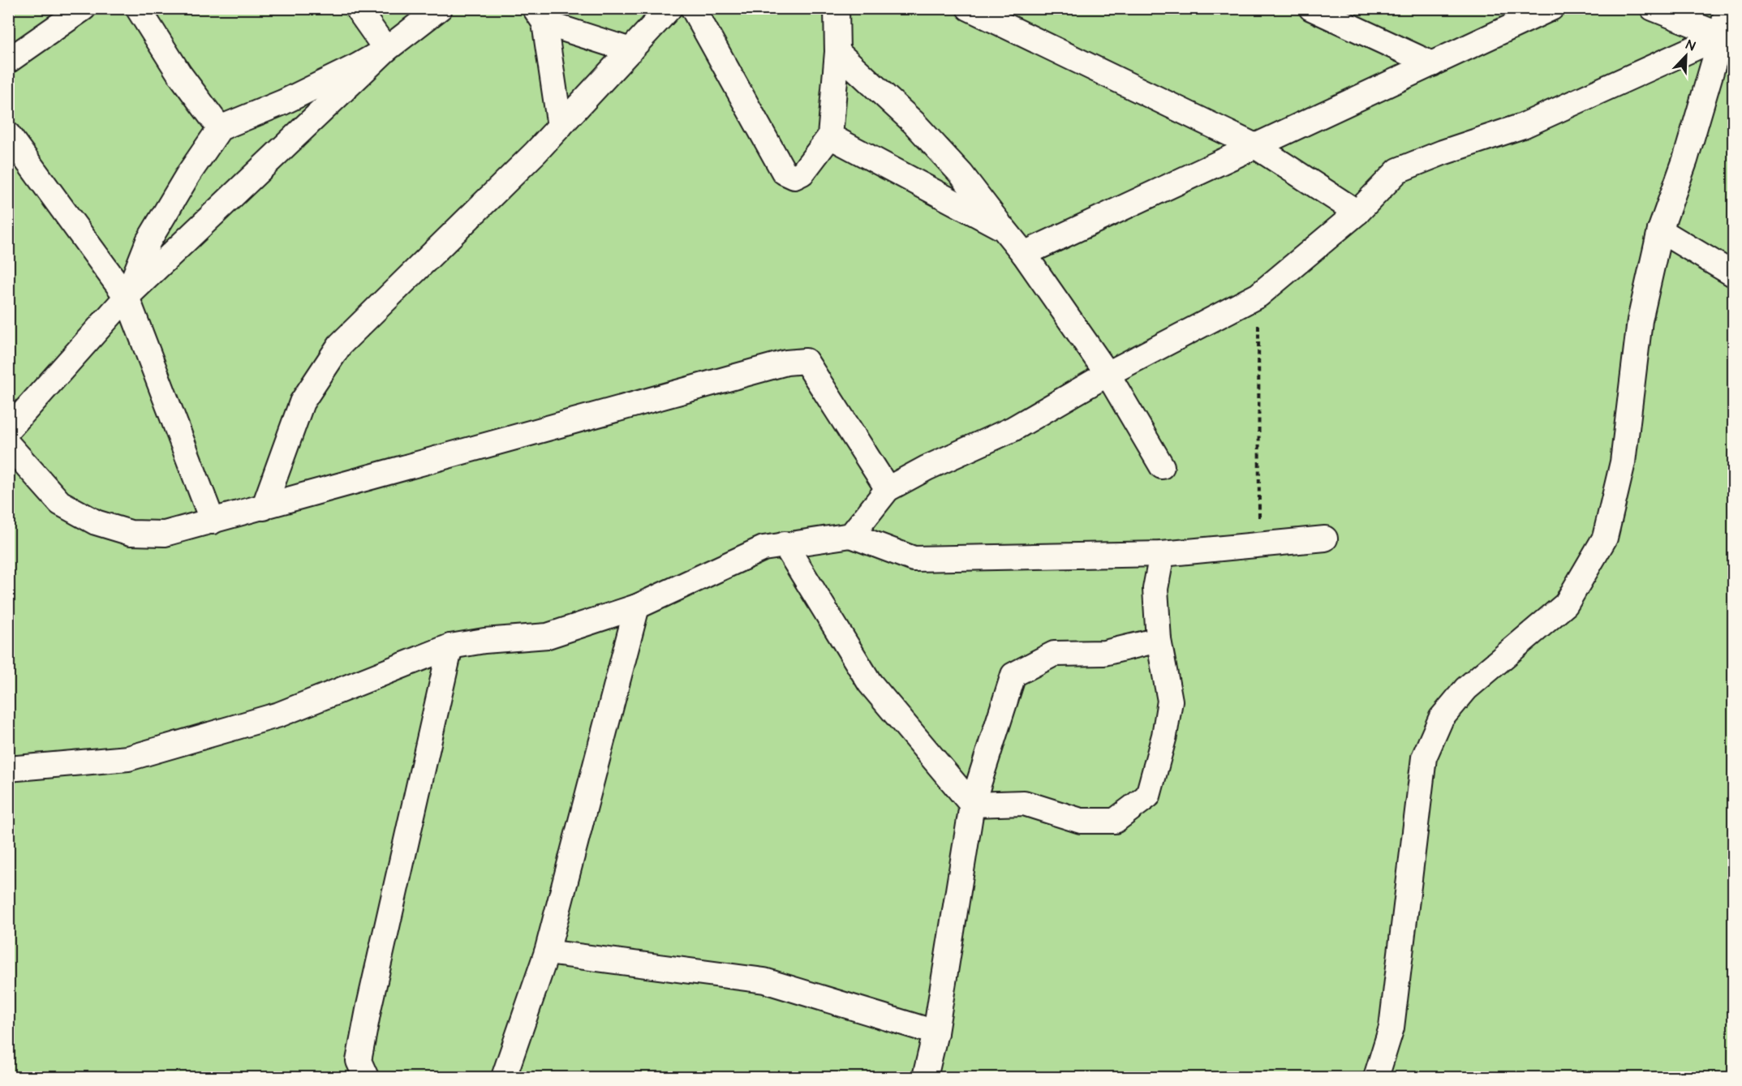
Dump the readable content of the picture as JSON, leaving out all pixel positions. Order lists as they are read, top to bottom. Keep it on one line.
{"north":"top right"}
